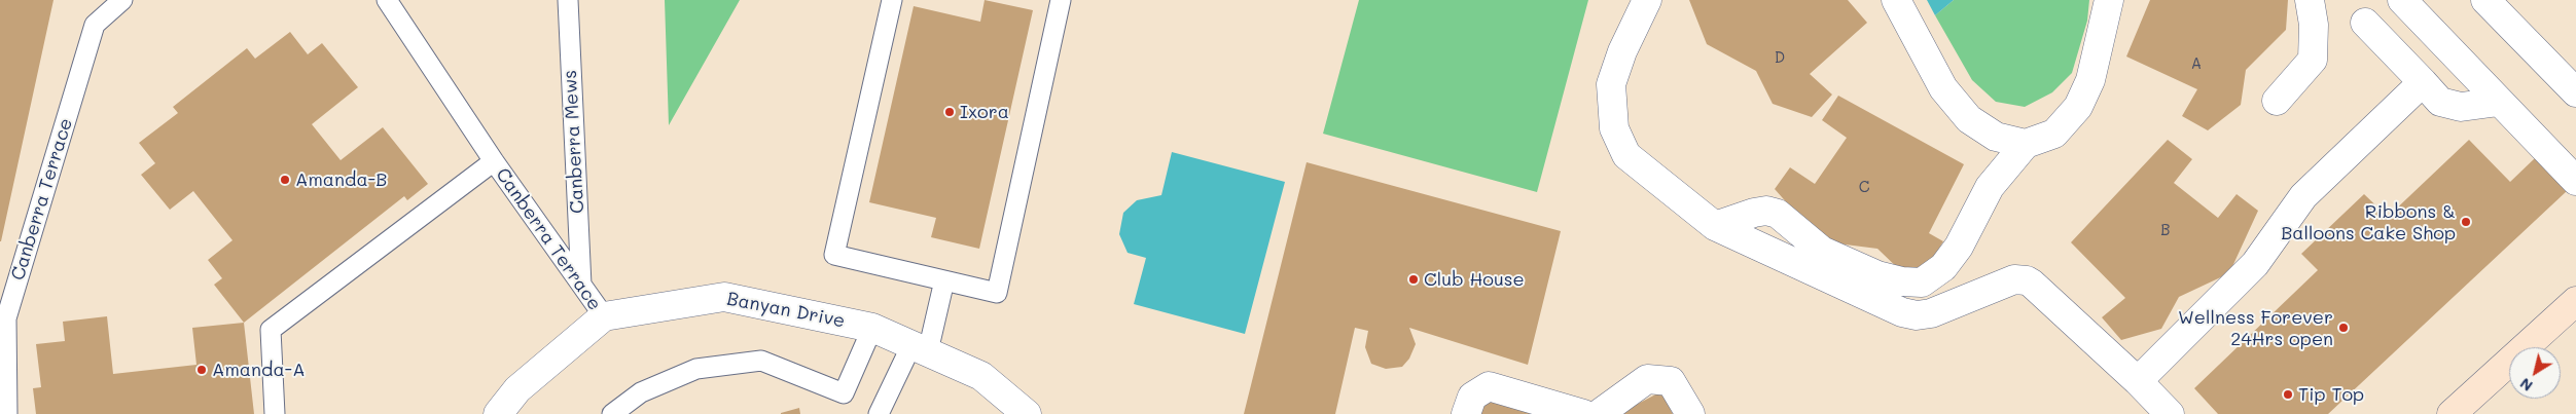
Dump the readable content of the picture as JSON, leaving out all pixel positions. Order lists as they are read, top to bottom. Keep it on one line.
{"streets":{"street":["Banyan Drive"],"lane":["Canberra Mews","Canberra Terrace"]},"crossings":[["Canberra Mews","Canberra Terrace"],["Canberra Terrace","Banyan Drive"]],"places":["Ixora","Amanda-B","Ribbons & Balloons Cake Shop","Club House","Wellness Forever 24Hrs open","Amanda-A","Tip Top"],"house_numbers":["D","A","C","B"],"north":"bottom left"}
